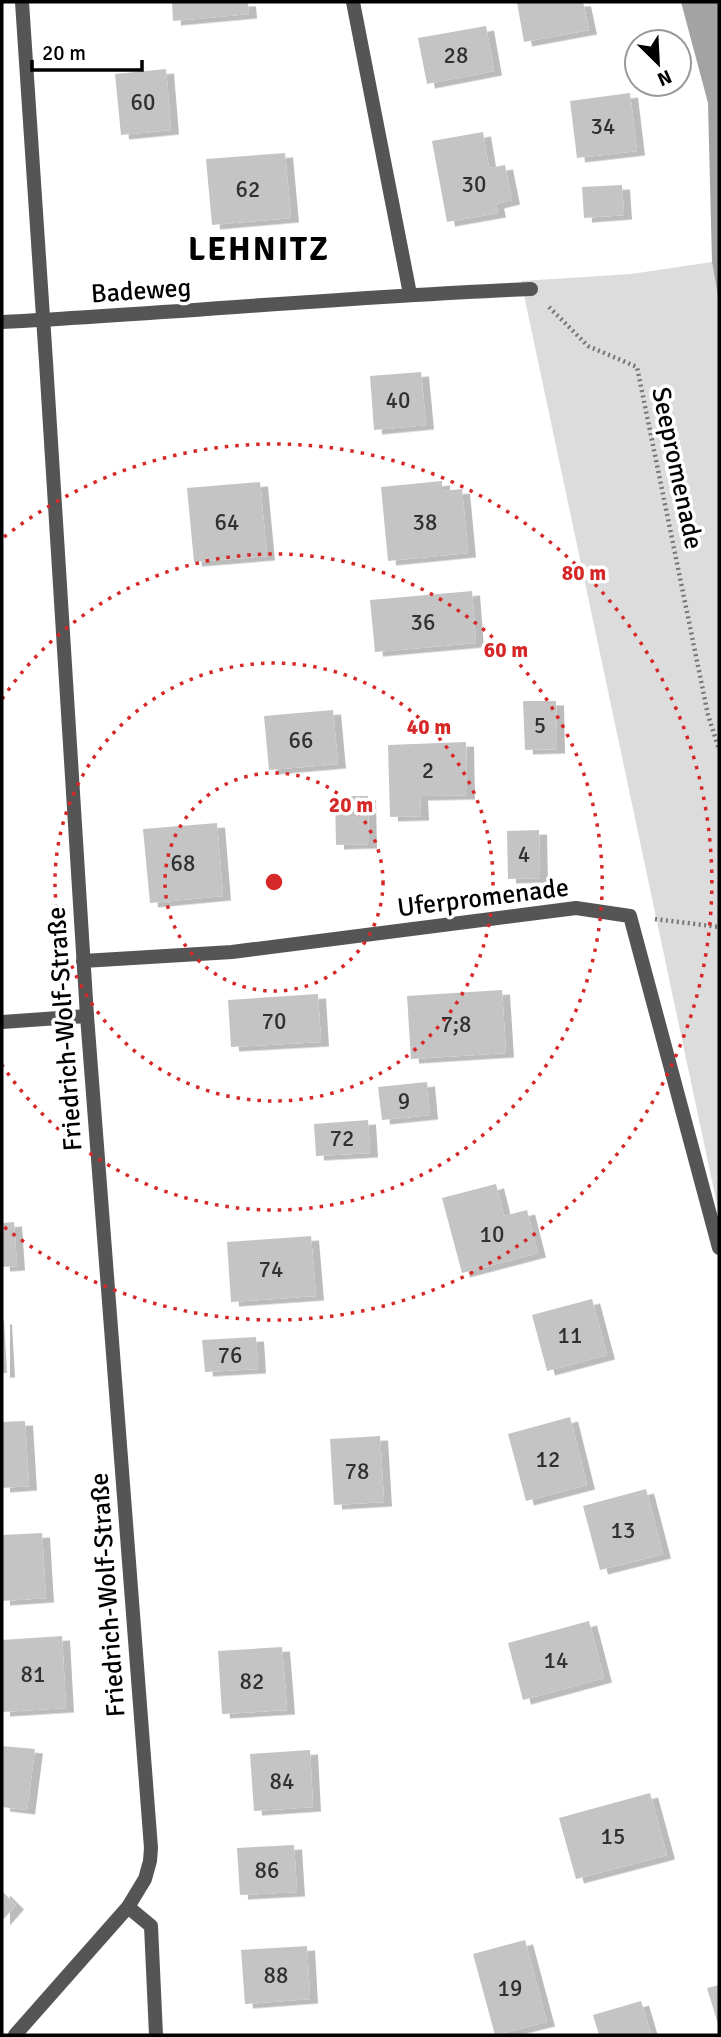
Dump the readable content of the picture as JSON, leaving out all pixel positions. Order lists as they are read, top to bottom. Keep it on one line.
{"streets":{"street":["Badeweg","Uferpromenade","Friedrich-Wolf-Straße"],"path":["Seepromenade"]},"crossings":[["Badeweg","Seepromenade"],["Badeweg","Friedrich-Wolf-Straße"],["Uferpromenade","Friedrich-Wolf-Straße"]],"districts":["LEHNITZ"],"house_numbers":["28","60","34","30","62","40","64","38","36","5","66","2","4","68","70","7;8","9","72","10","74","11","76","12","78","13","14","81","82","84","15","86","88","19"],"scale_bar":"20 m","north":"bottom right","rings":["80 m","60 m","40 m","20 m"]}
